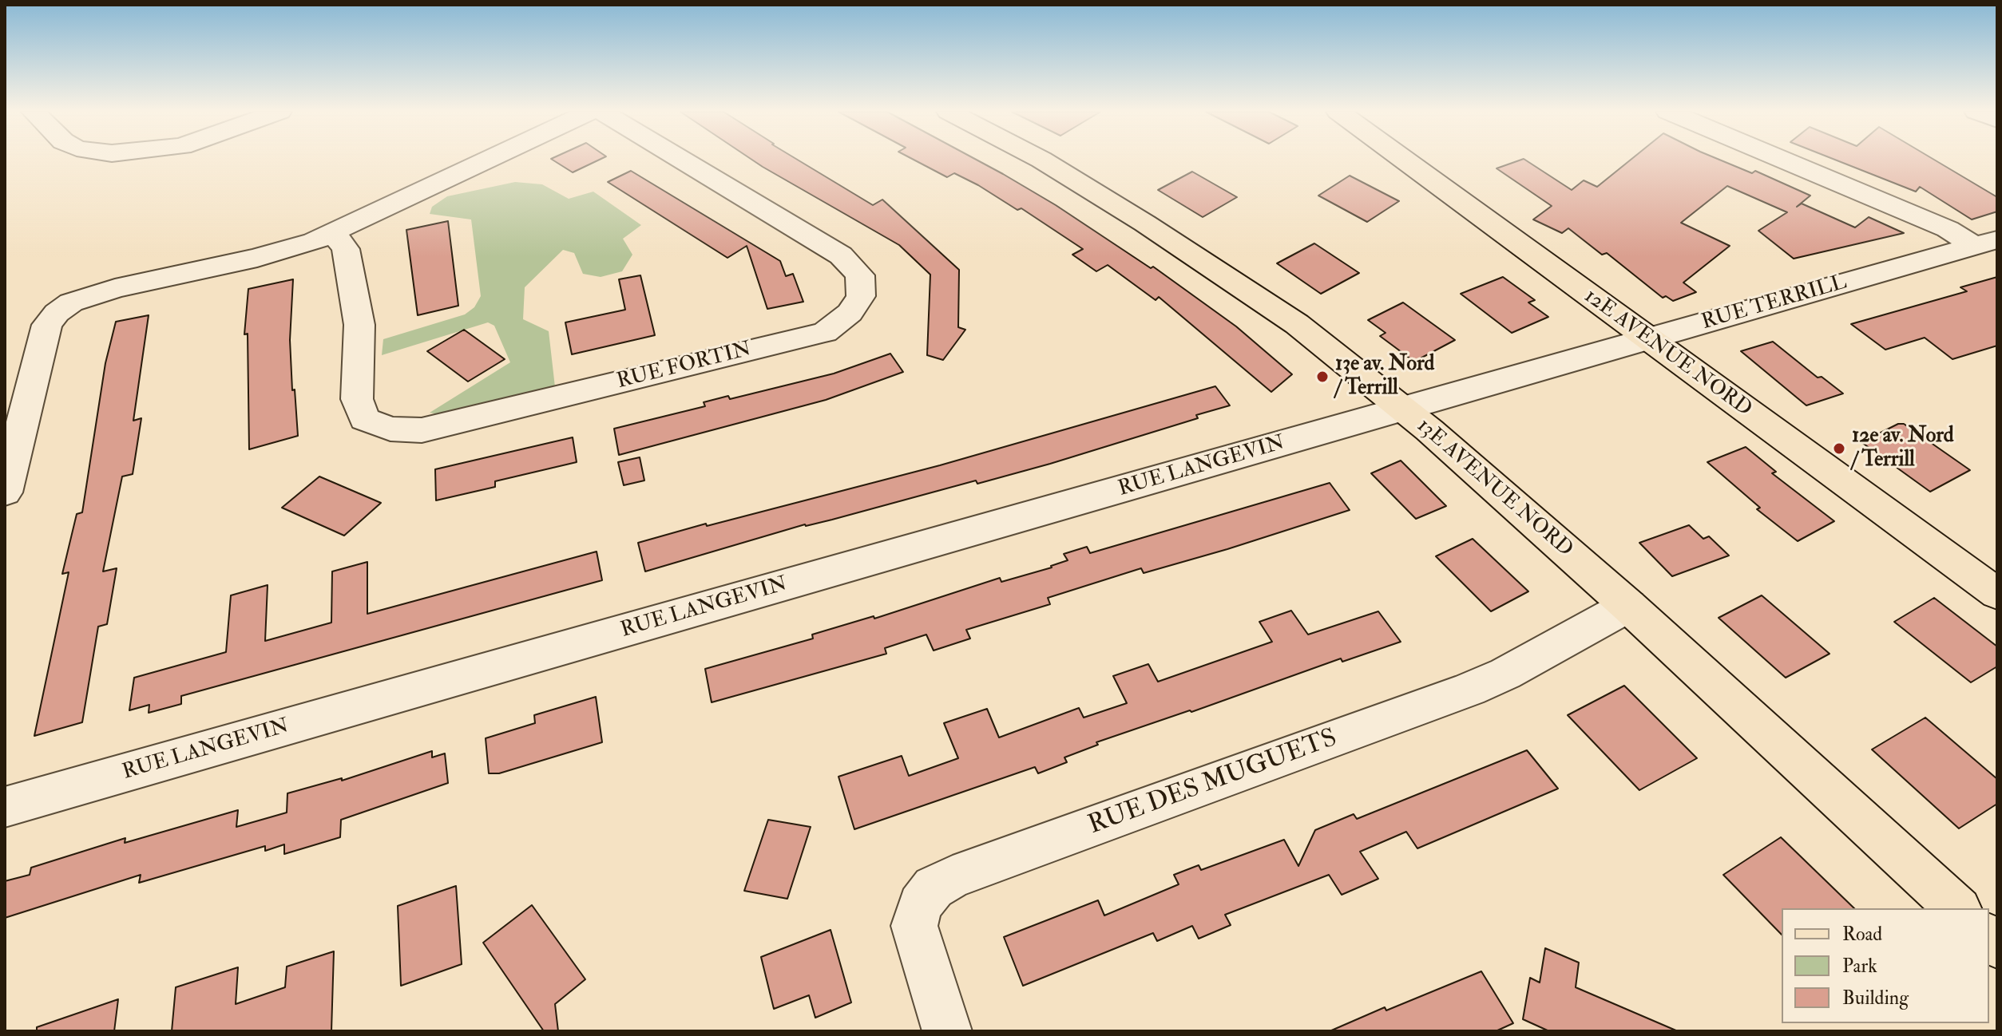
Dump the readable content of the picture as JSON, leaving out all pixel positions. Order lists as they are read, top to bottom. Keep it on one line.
{"streets":{"main road":["12E AVENUE NORD","13E AVENUE NORD"],"street":["RUE TERRILL","RUE FORTIN","RUE LANGEVIN","RUE DES MUGUETS"]},"crossings":[["RUE TERRILL","12E AVENUE NORD"],["RUE TERRILL","RUE LANGEVIN"],["RUE TERRILL","13E AVENUE NORD"],["RUE LANGEVIN","13E AVENUE NORD"],["13E AVENUE NORD","RUE DES MUGUETS"]],"places":["13e av. Nord / Terrill","12e av. Nord / Terrill"],"legend":["Road","Park","Building"]}
